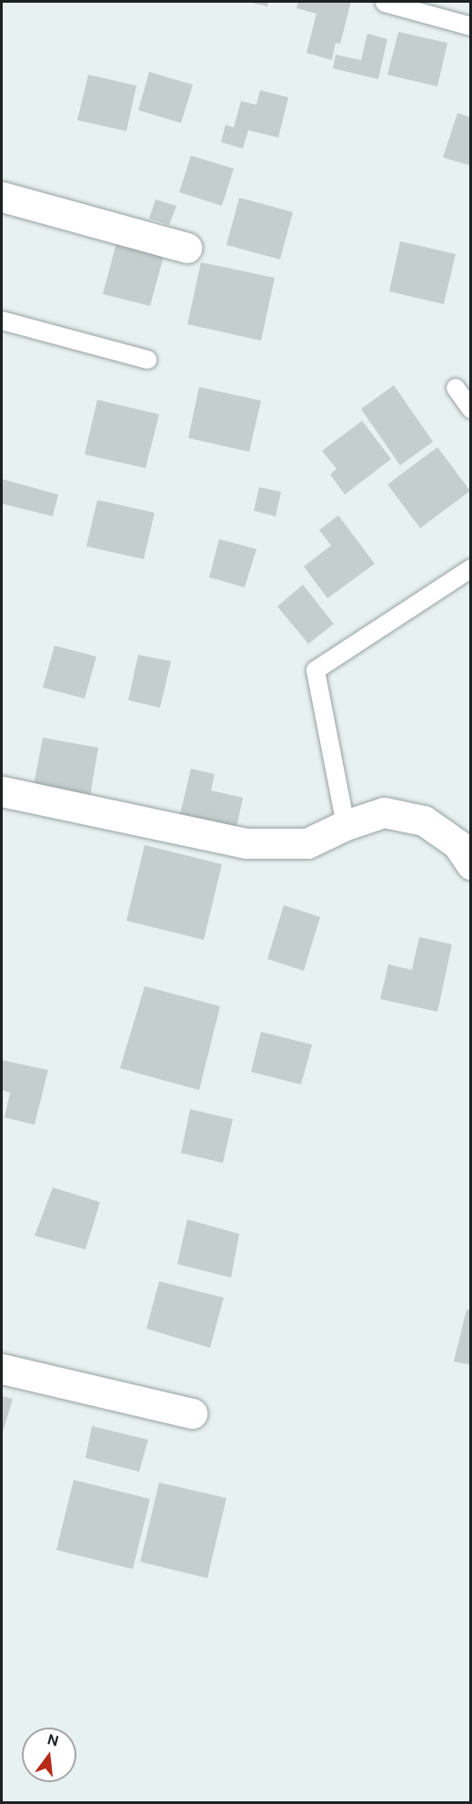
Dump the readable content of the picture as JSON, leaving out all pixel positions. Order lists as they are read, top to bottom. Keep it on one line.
{"north":"top"}
